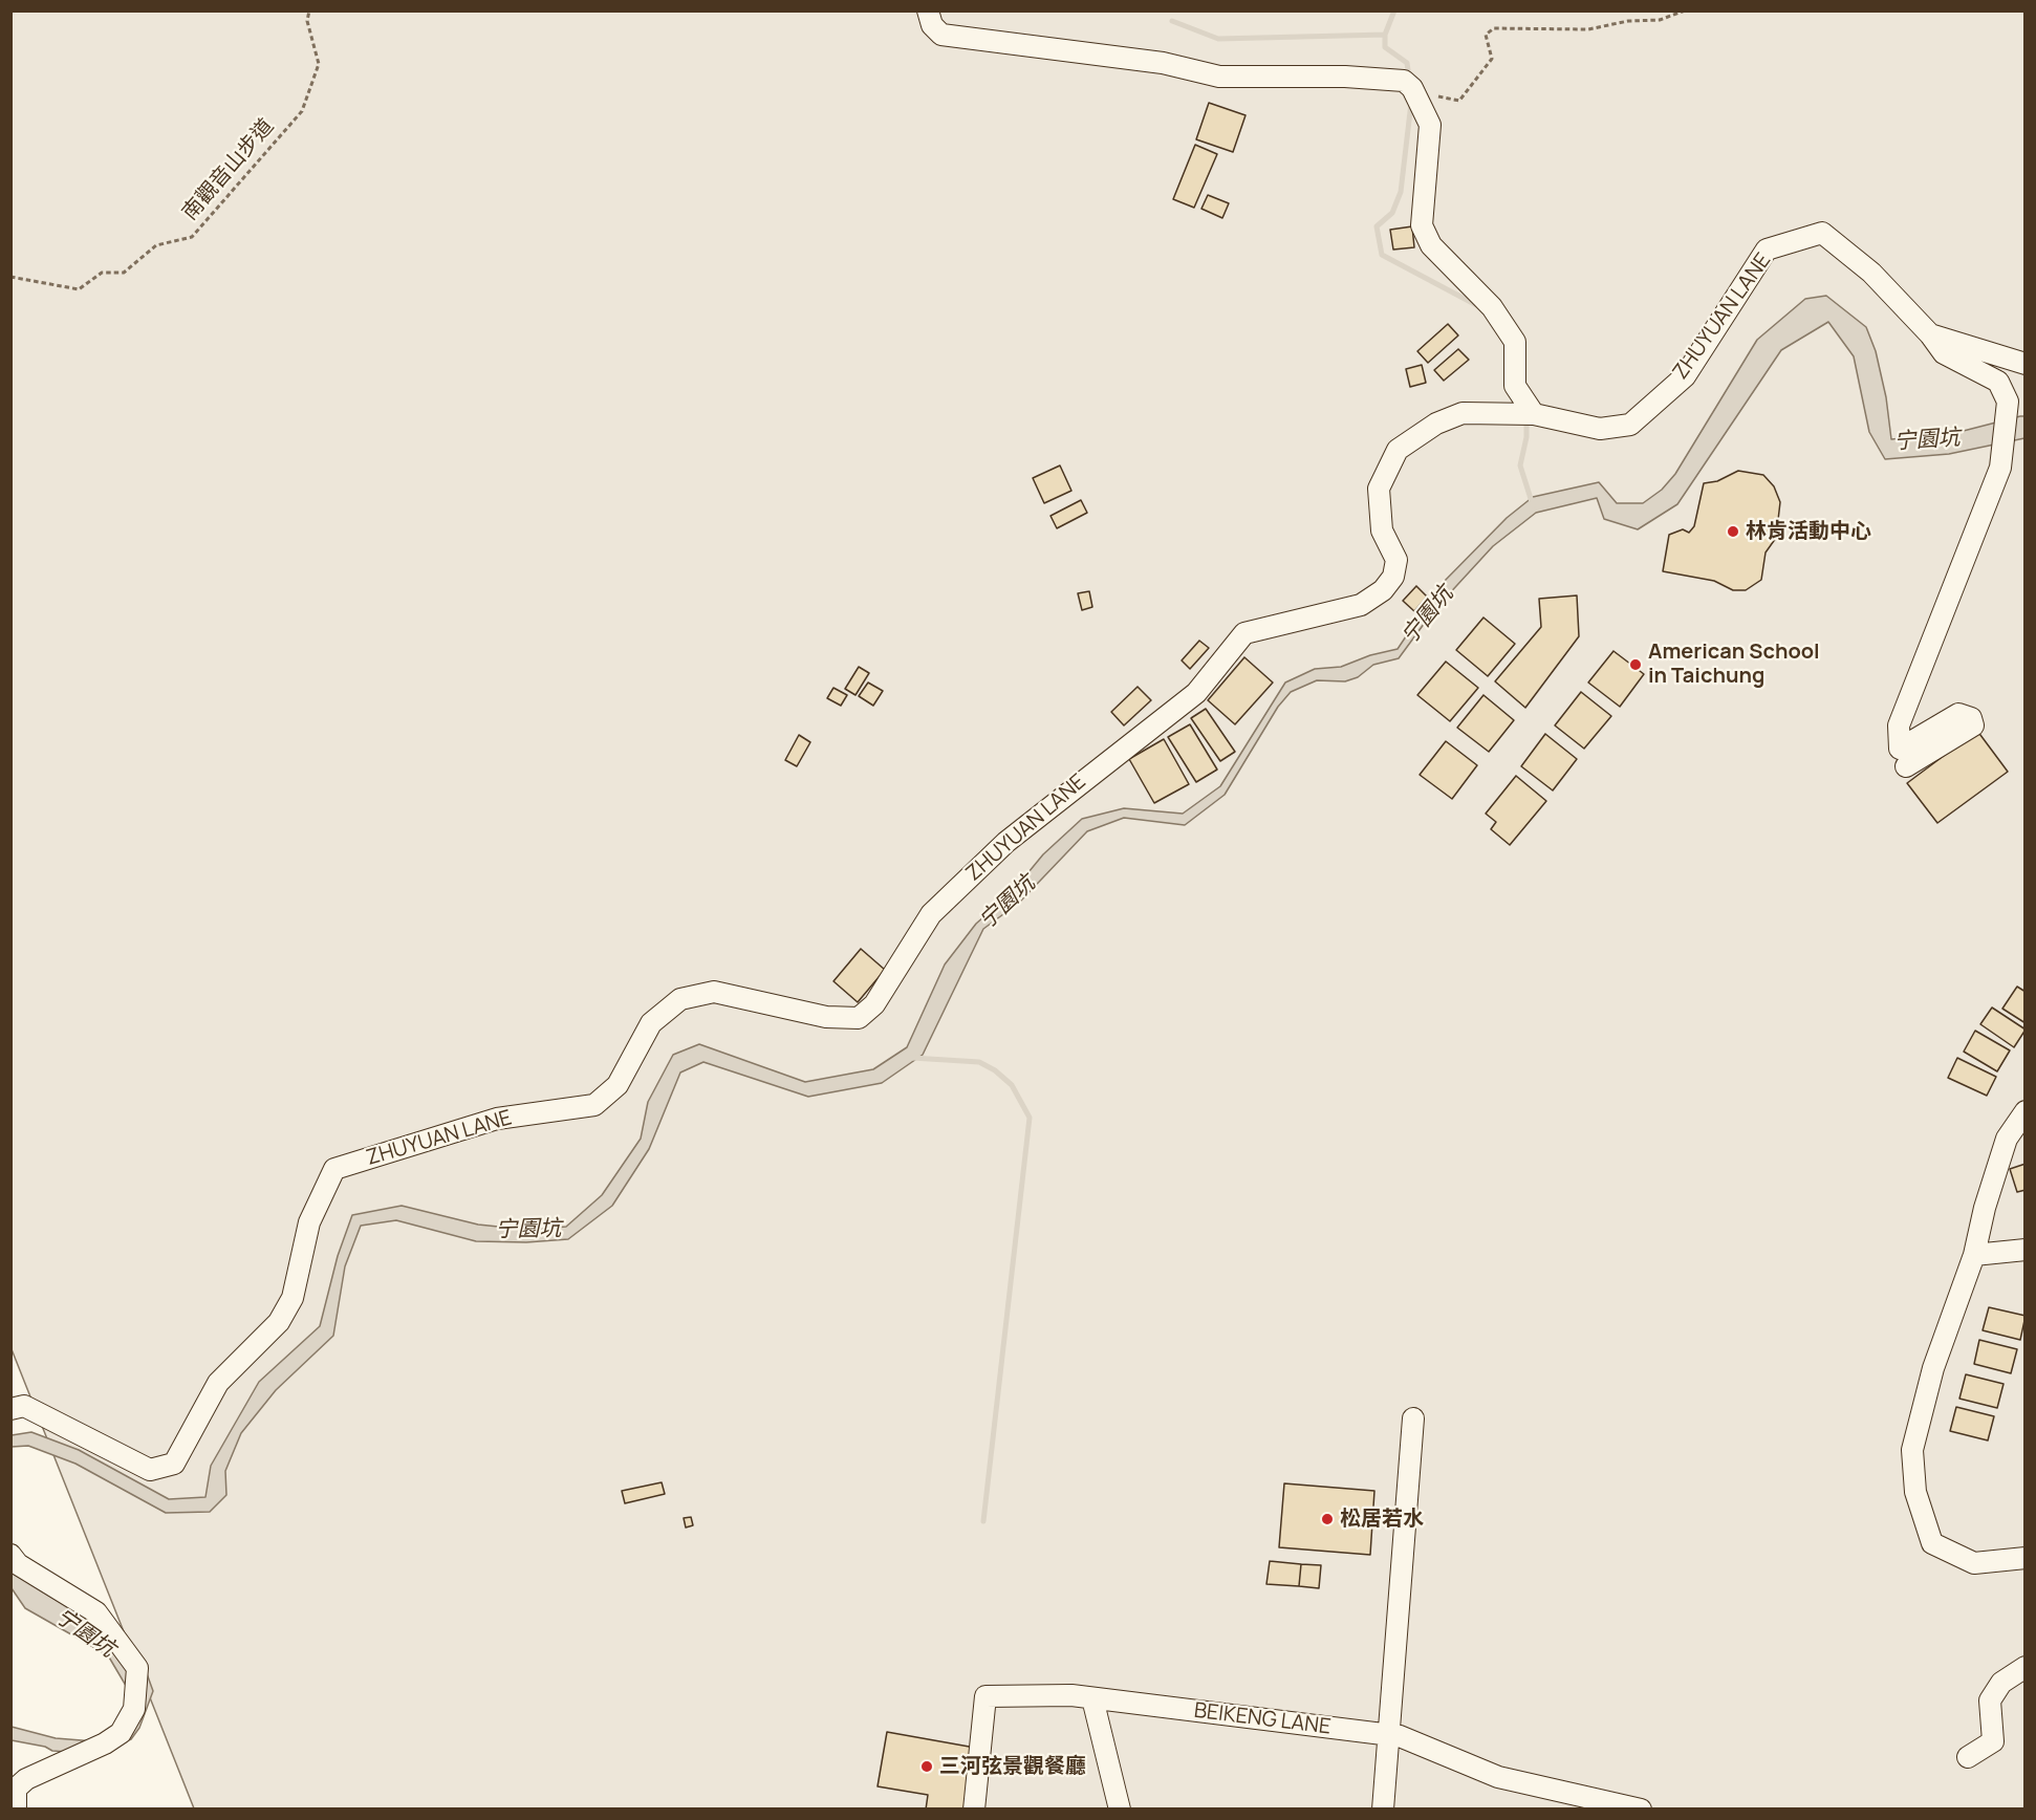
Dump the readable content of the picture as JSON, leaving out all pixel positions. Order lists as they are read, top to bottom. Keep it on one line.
{"streets":{"street":["ZHUYUAN LANE","BEIKENG LANE"],"path":["南觀音山步道"]},"water":["宁園坑"],"places":["林肯活動中心","American School in Taichung","松居若水","三河弦景觀餐廳"]}
